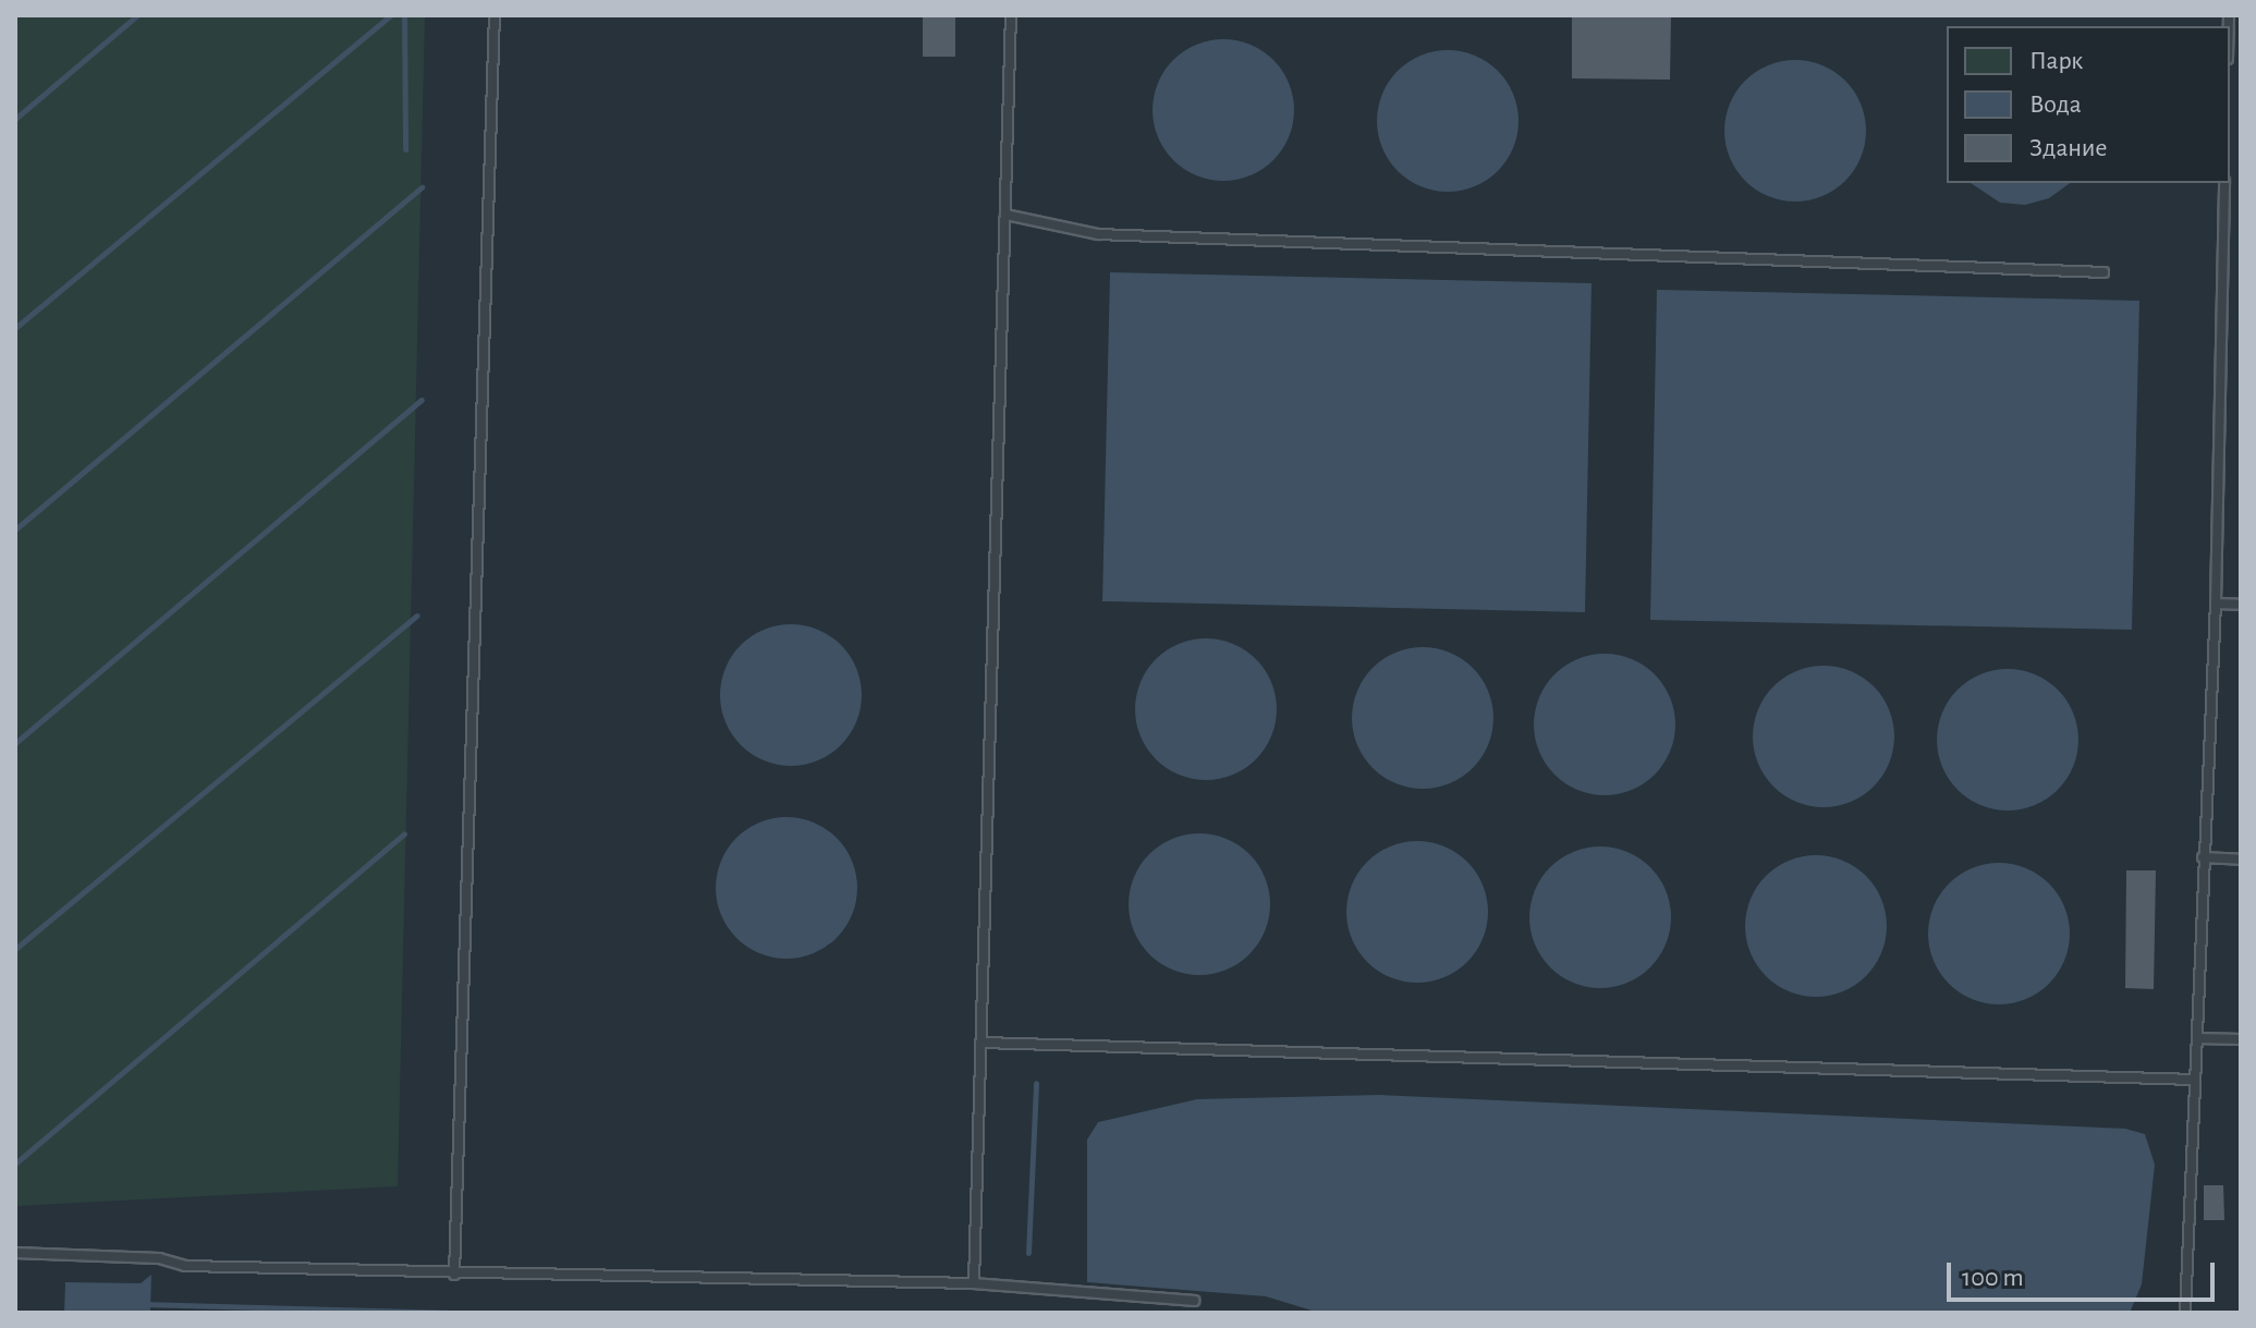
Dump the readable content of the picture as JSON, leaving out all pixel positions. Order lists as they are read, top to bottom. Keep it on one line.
{"legend":["Парк","Вода","Здание"],"scale_bar":"100 m"}
